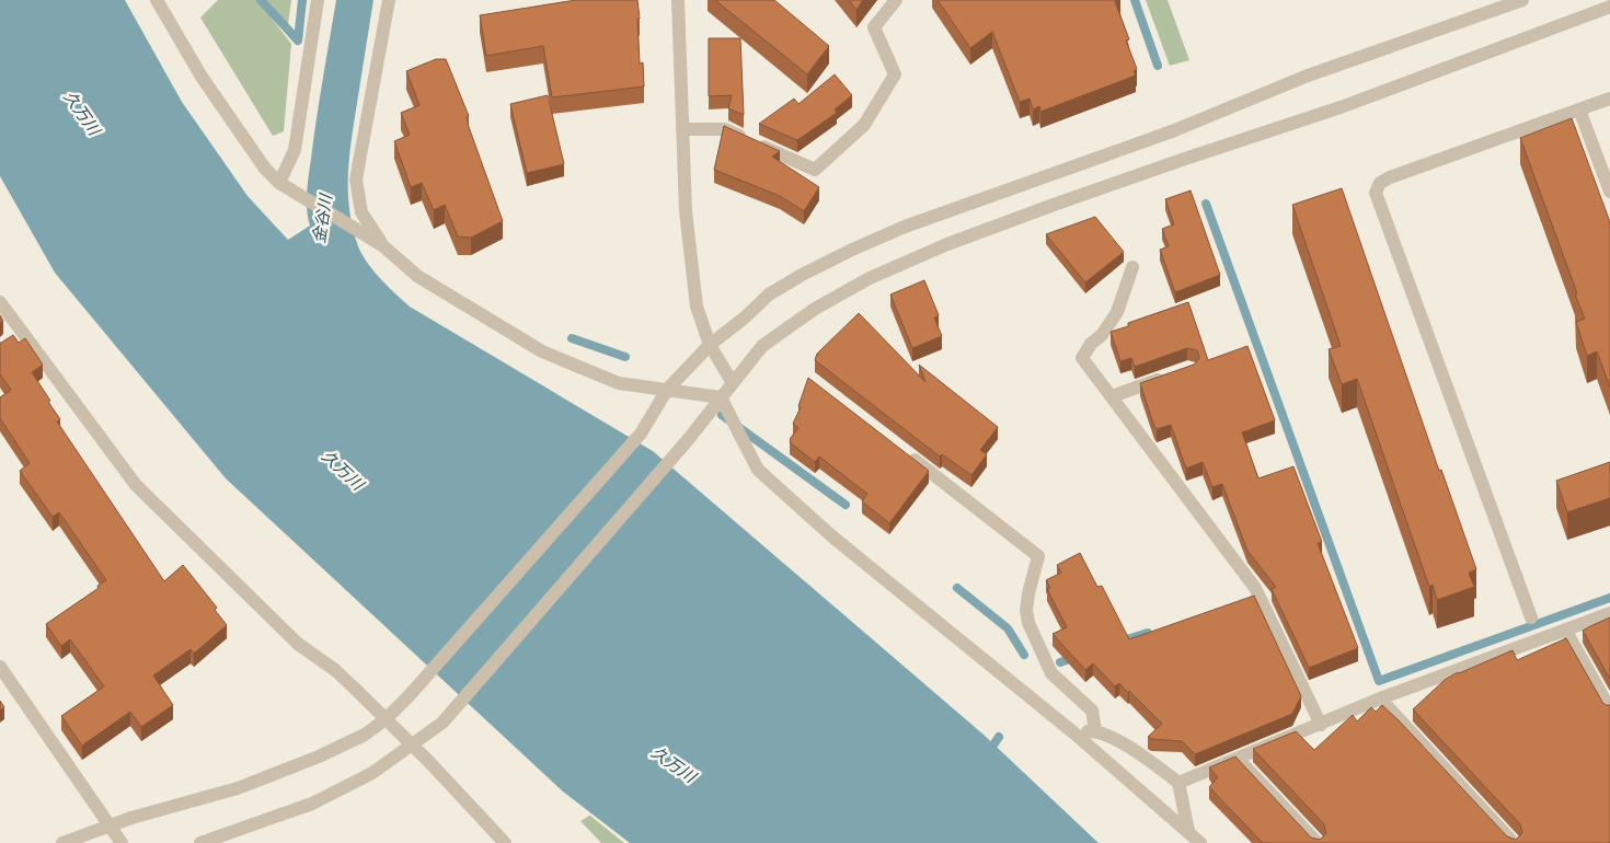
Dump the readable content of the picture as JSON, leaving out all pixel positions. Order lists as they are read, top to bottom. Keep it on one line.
{"water":["久万川","金谷川"]}
